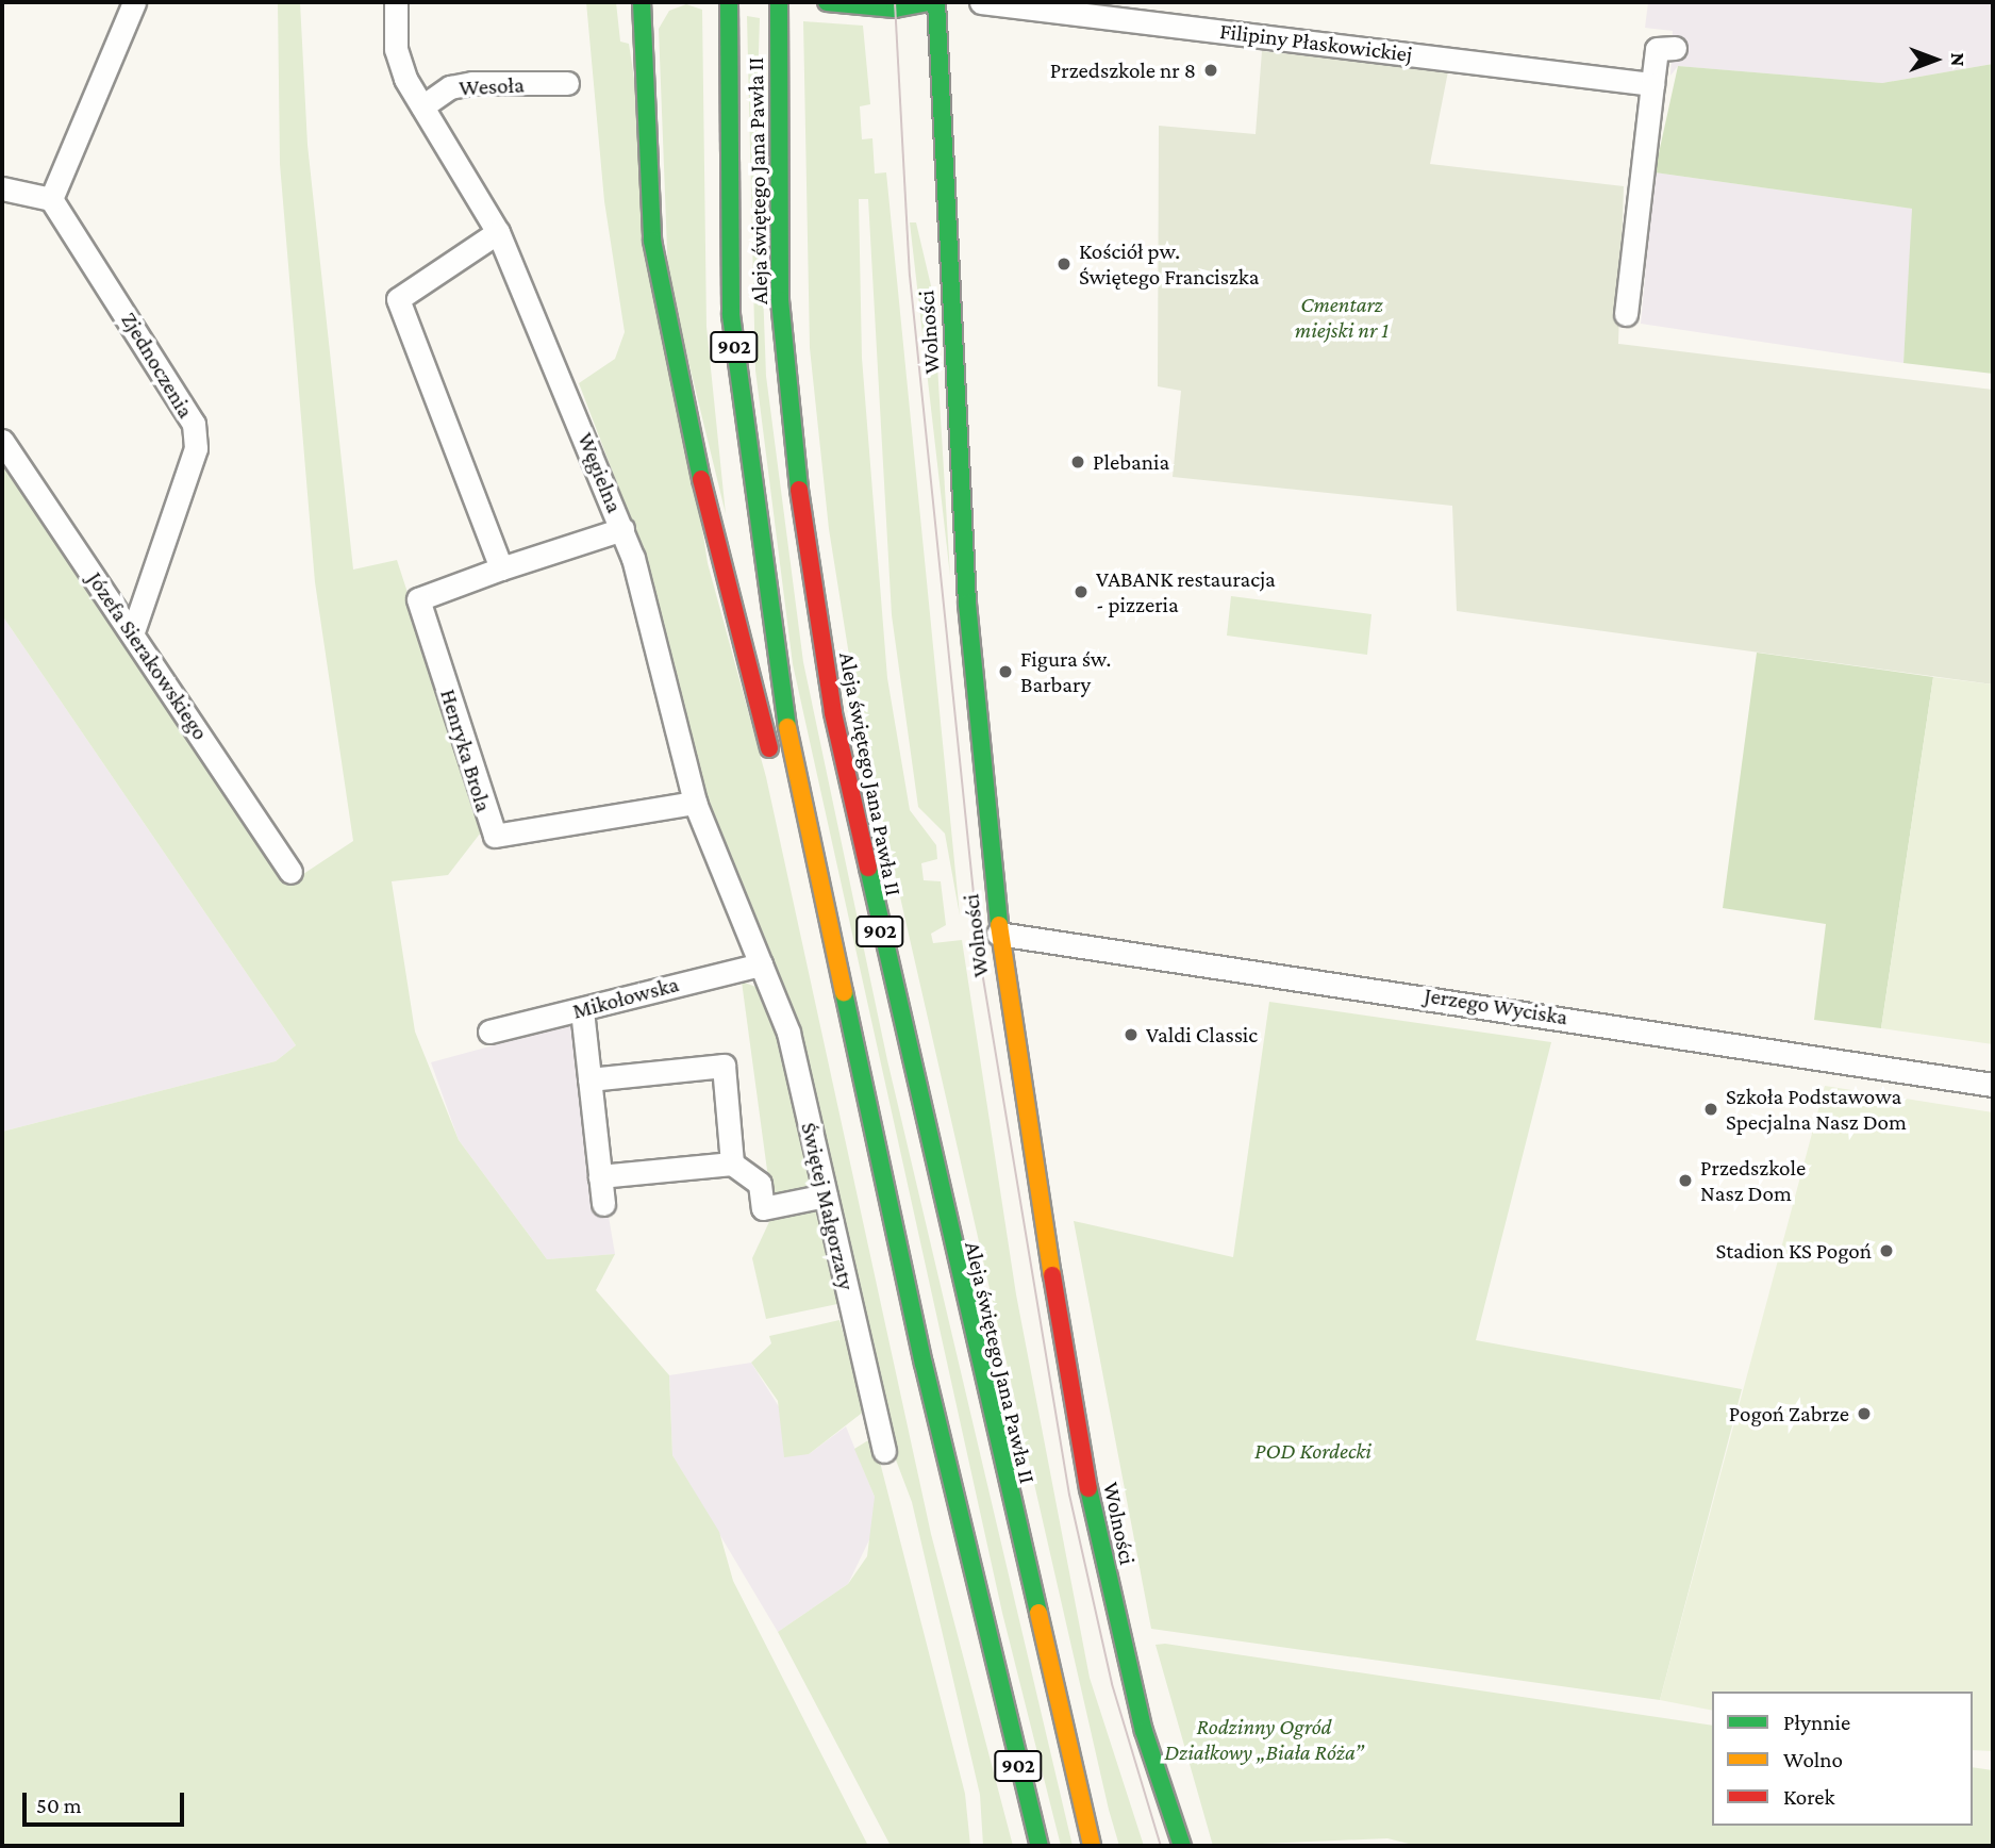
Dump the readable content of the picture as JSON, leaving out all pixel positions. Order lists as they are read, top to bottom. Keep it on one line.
{"streets":{"main road":["Aleja świętego Jana Pawła II","Wolności","902"],"street":["Filipiny Płaskowickiej","Wesoła","Zjednoczenia","Węgielna","Józefa Sierakowskiego","Henryka Brola","Mikołowska","Jerzego Wyciska","Świętej Małgorzaty"]},"crossings":[["Wesoła","Węgielna"],["Wolności","Jerzego Wyciska"],["Zjednoczenia","Józefa Sierakowskiego"],["Węgielna","Henryka Brola"],["Węgielna","Mikołowska"],["Węgielna","Świętej Małgorzaty"],["Mikołowska","Świętej Małgorzaty"]],"parks":["Cmentarz miejski nr 1","POD Kordecki","Rodzinny Ogród Działkowy „Biała Róża”"],"places":["Przedszkole nr 8","Kościół pw. Świętego Franciszka","Plebania","VABANK restauracja - pizzeria","Figura św. Barbary","Valdi Classic","Szkoła Podstawowa Specjalna Nasz Dom","Przedszkole Nasz Dom","Stadion KS Pogoń","Pogoń Zabrze"],"legend":["Płynnie","Wolno","Korek"],"scale_bar":"50 m","north":"right"}
